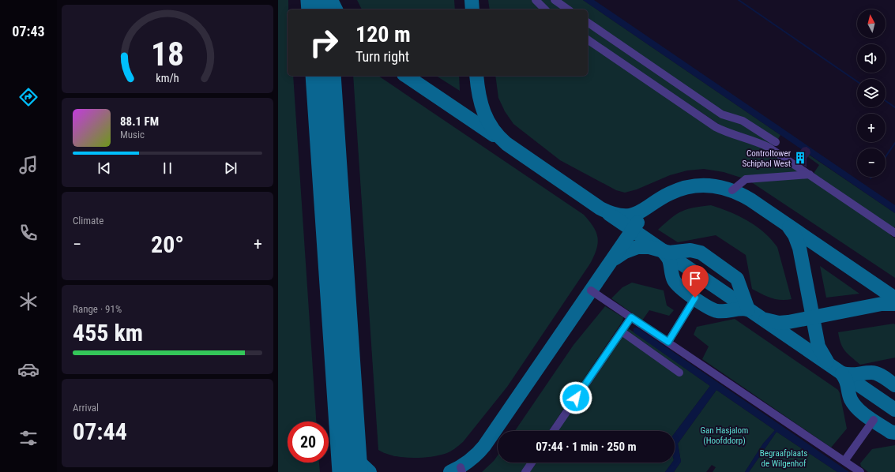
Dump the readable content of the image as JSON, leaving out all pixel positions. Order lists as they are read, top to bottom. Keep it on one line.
{"parks":["Gan Hasjalom (Hoofddorp)","Begraafplaats de Wilgenhof"],"places":{"building":["Controltower Schiphol West"]},"north":"top","page":{"tabs":"07:43","map_buttons":["+","−"],"turn":["120 m","Turn right"],"song":["88.1 FM","Music"],"tile":["Climate",["Range · 91%","455 km"],["Arrival","07:44"]],"heat":["−","20°","+"],"limit":"20","trip":"07:44 · 1 min · 250 m","gauge":["18","km/h"]}}
